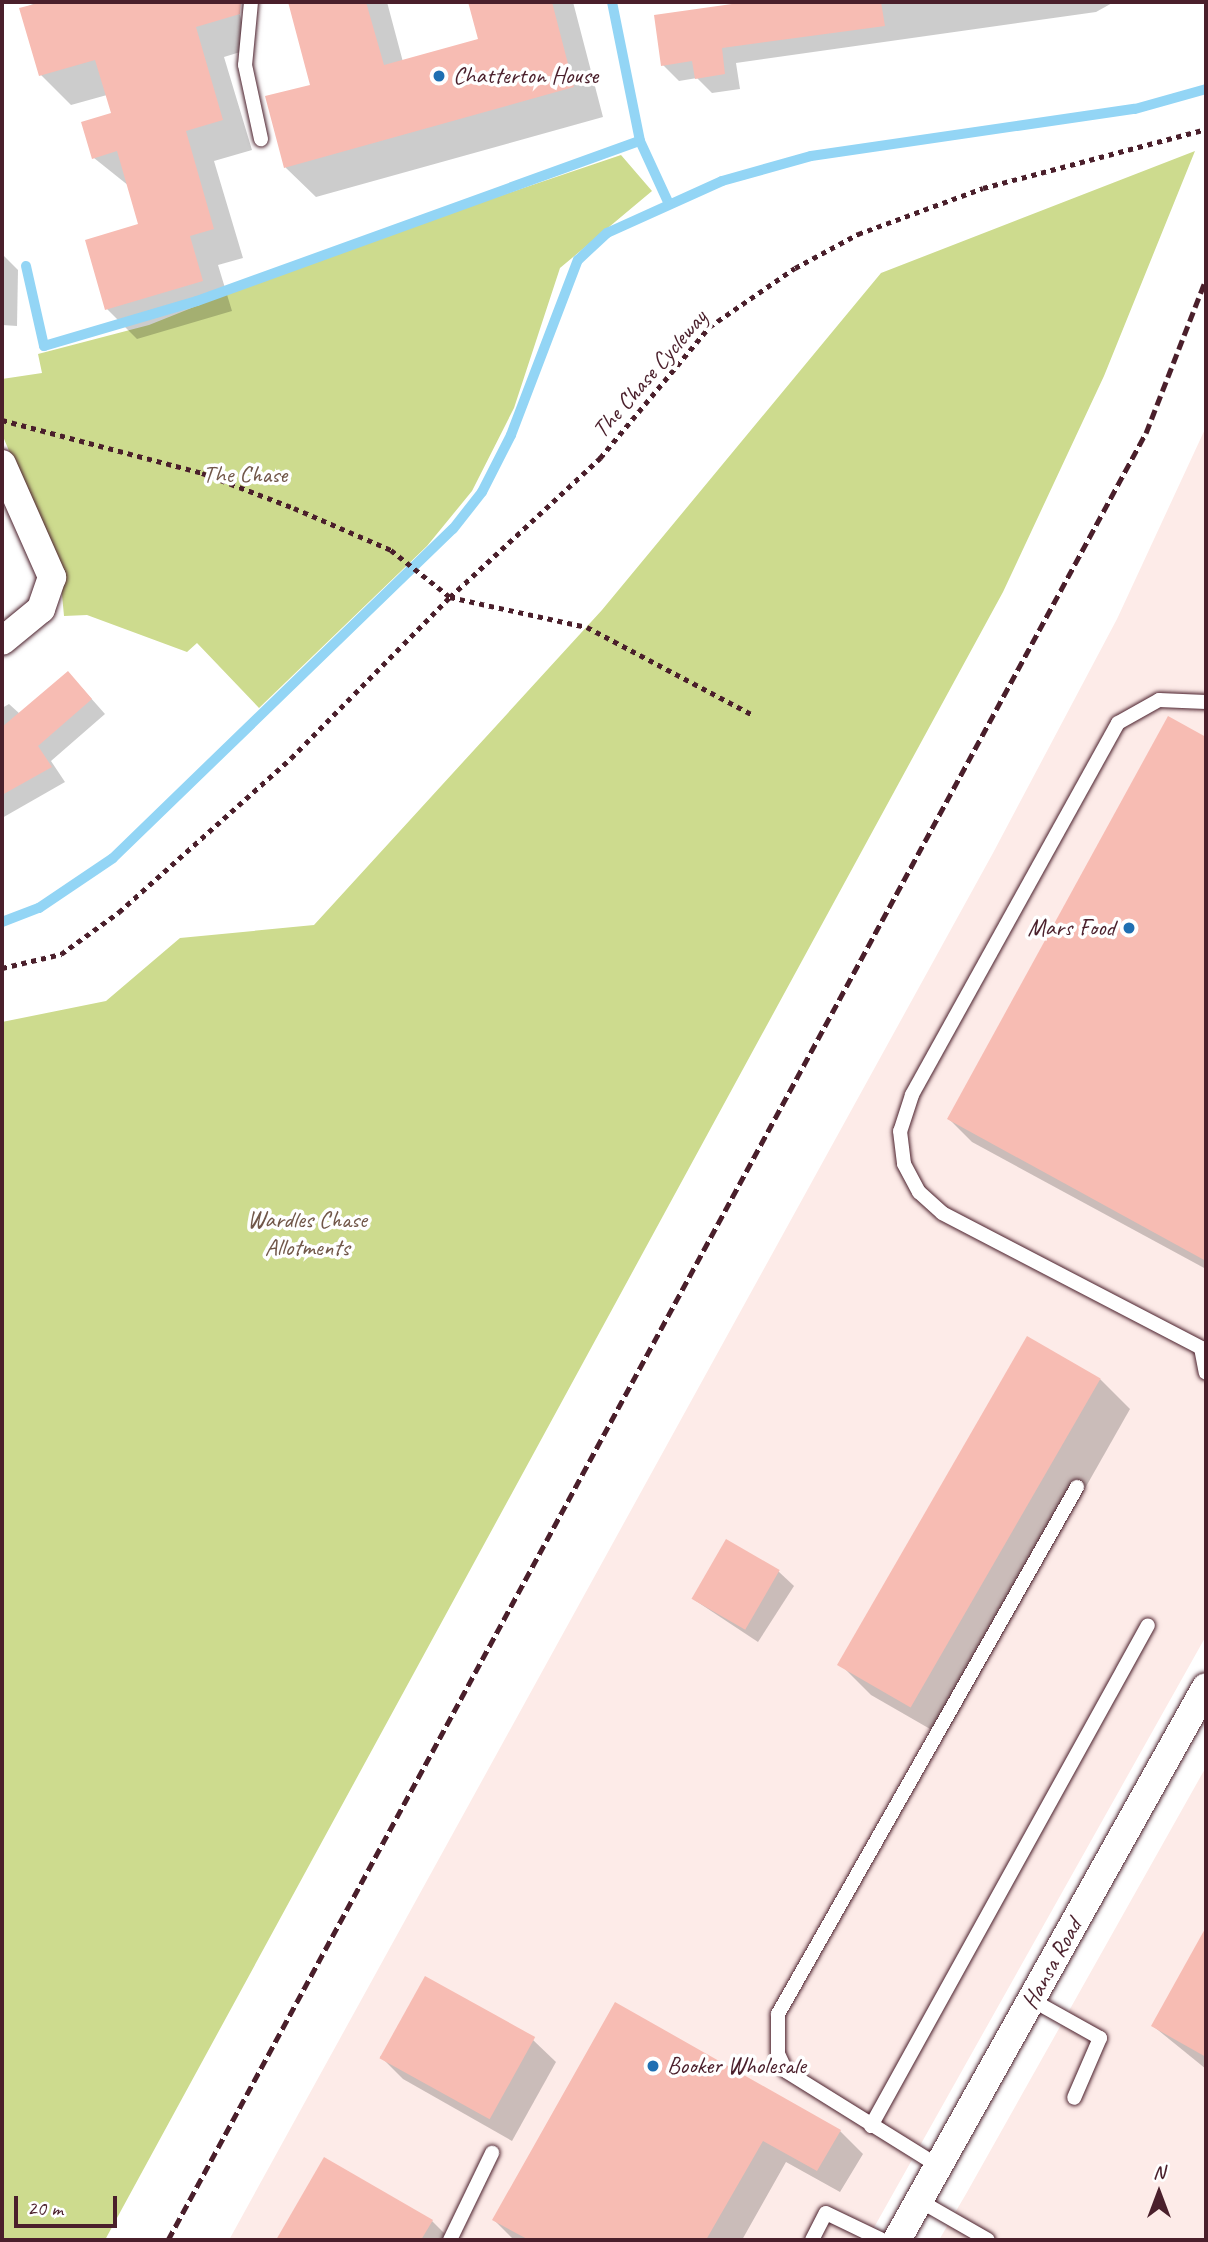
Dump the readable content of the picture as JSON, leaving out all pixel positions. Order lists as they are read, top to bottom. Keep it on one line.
{"streets":{"street":["Hansa Road"],"path":["The Chase Cycleway"]},"parks":["The Chase","Wardles Chase Allotments"],"places":["Chatterton House","Mars Food","Booker Wholesale"],"scale_bar":"20 m","north":"top"}
